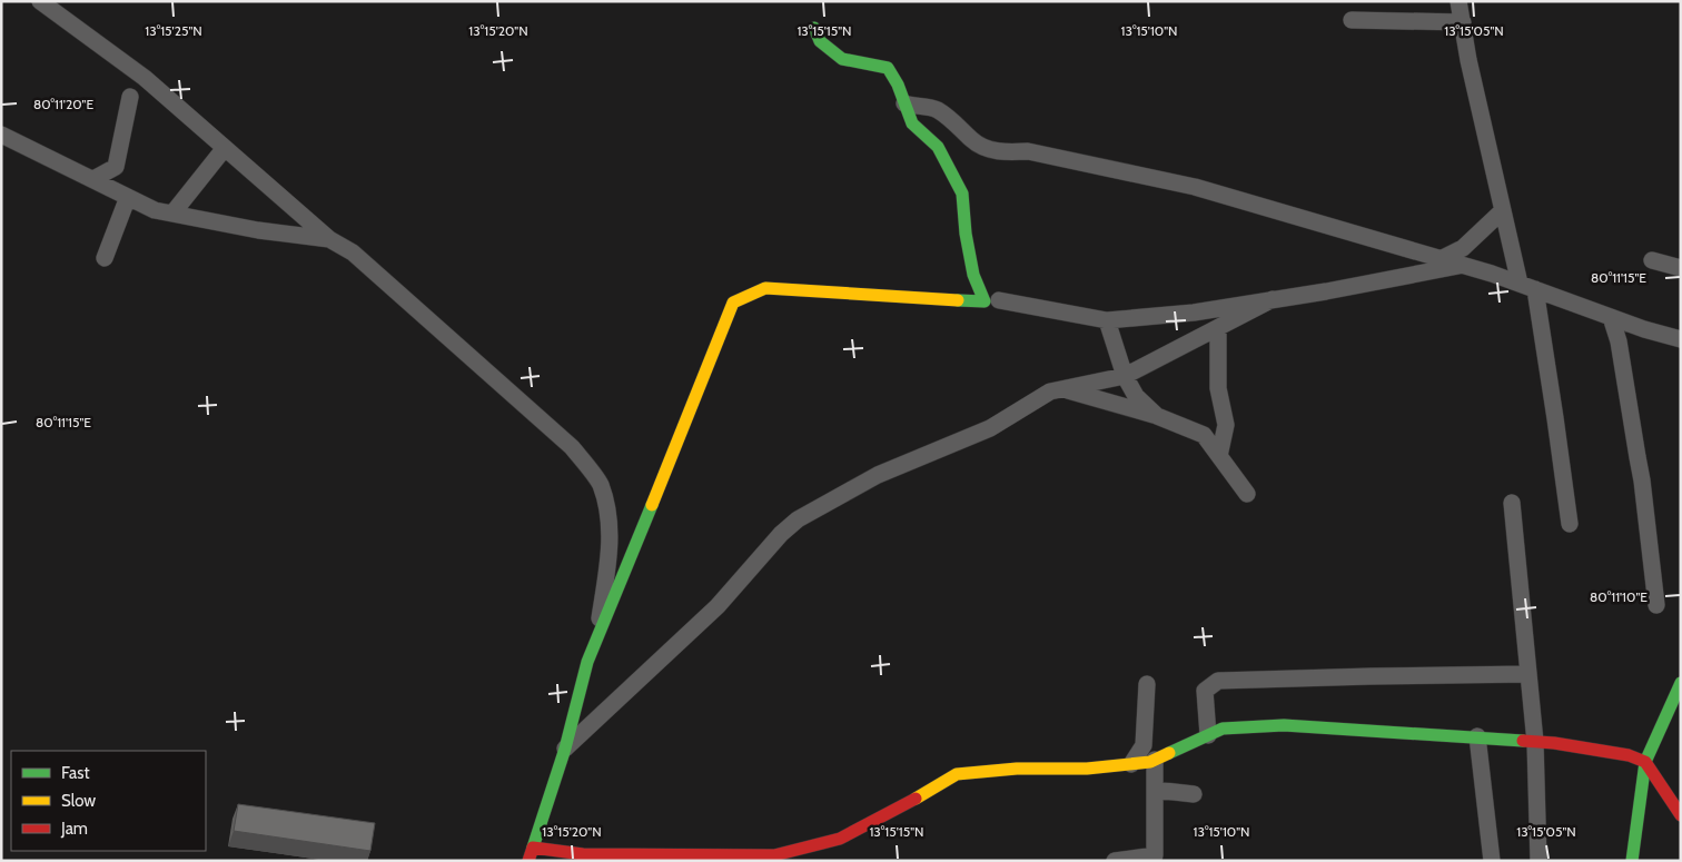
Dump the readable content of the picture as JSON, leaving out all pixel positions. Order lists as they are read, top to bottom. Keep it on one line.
{"legend":["Fast","Slow","Jam"],"coordinates":["13°15'25\"N","13°15'20\"N","13°15'15\"N","13°15'10\"N","13°15'05\"N","80°11'20\"E","80°11'15\"E","80°11'10\"E"]}
